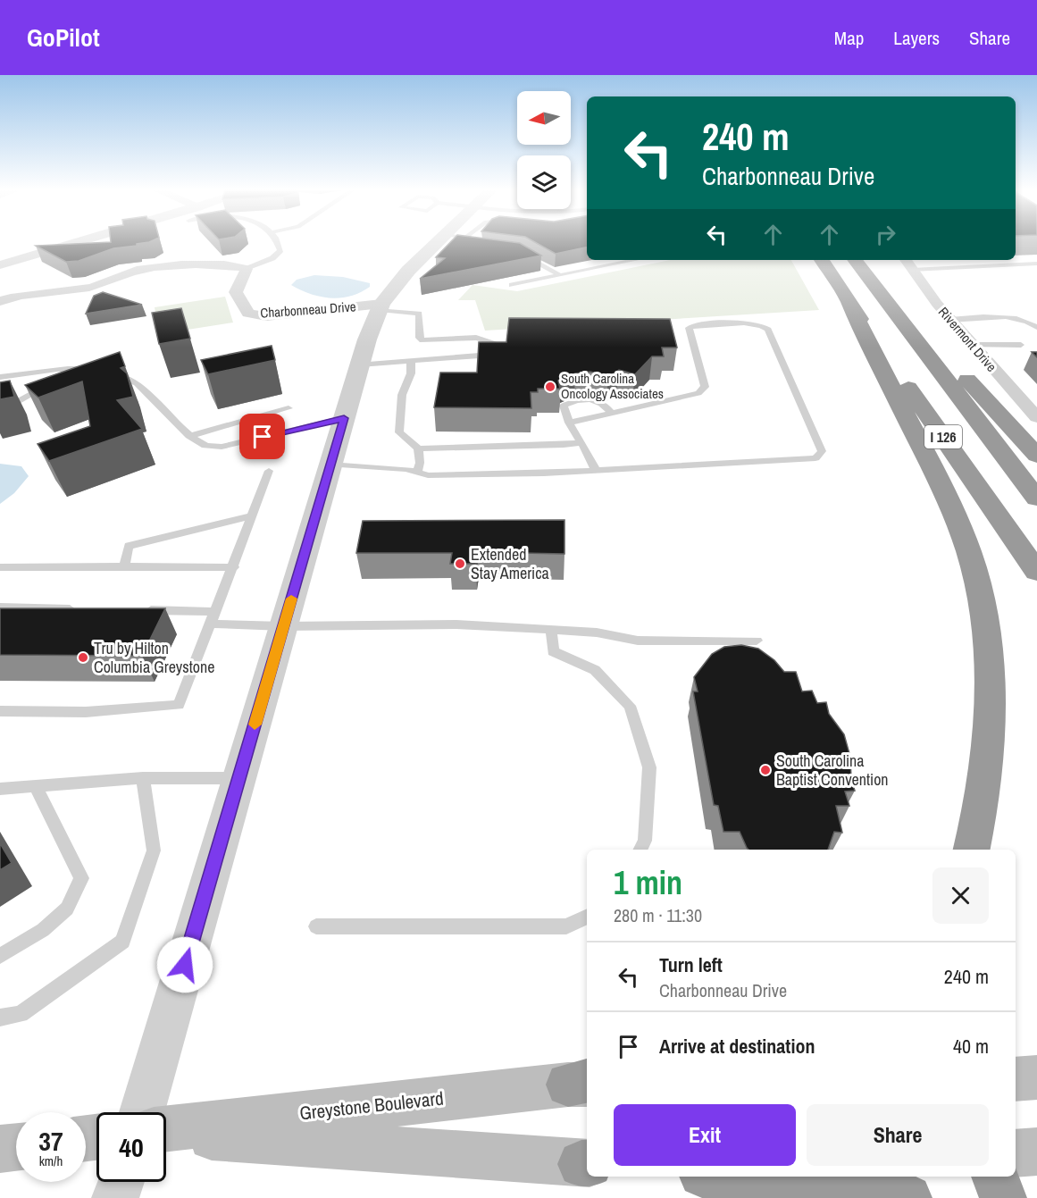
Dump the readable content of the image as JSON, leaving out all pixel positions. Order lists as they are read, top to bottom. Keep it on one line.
{"streets":{"highway":["I 126"],"main road":["Greystone Boulevard"],"street":["Charbonneau Drive","Rivermont Drive"]},"places":["South Carolina Oncology Associates","Extended Stay America","Tru by Hilton Columbia Greystone","South Carolina Baptist Convention"],"north":"left","page":{"header":"GoPilot","nav":["Map","Layers","Share"],"turn":["240 m","Charbonneau Drive"],"heading":["1 min","280 m · 11:30"],"list":[{"name":"Turn left","note":"Charbonneau Drive","value":"240 m"},{"name":"Arrive at destination","value":"40 m"}],"buttons":["Exit","Share"],"speed":"37 km/h","limit":"40"}}
